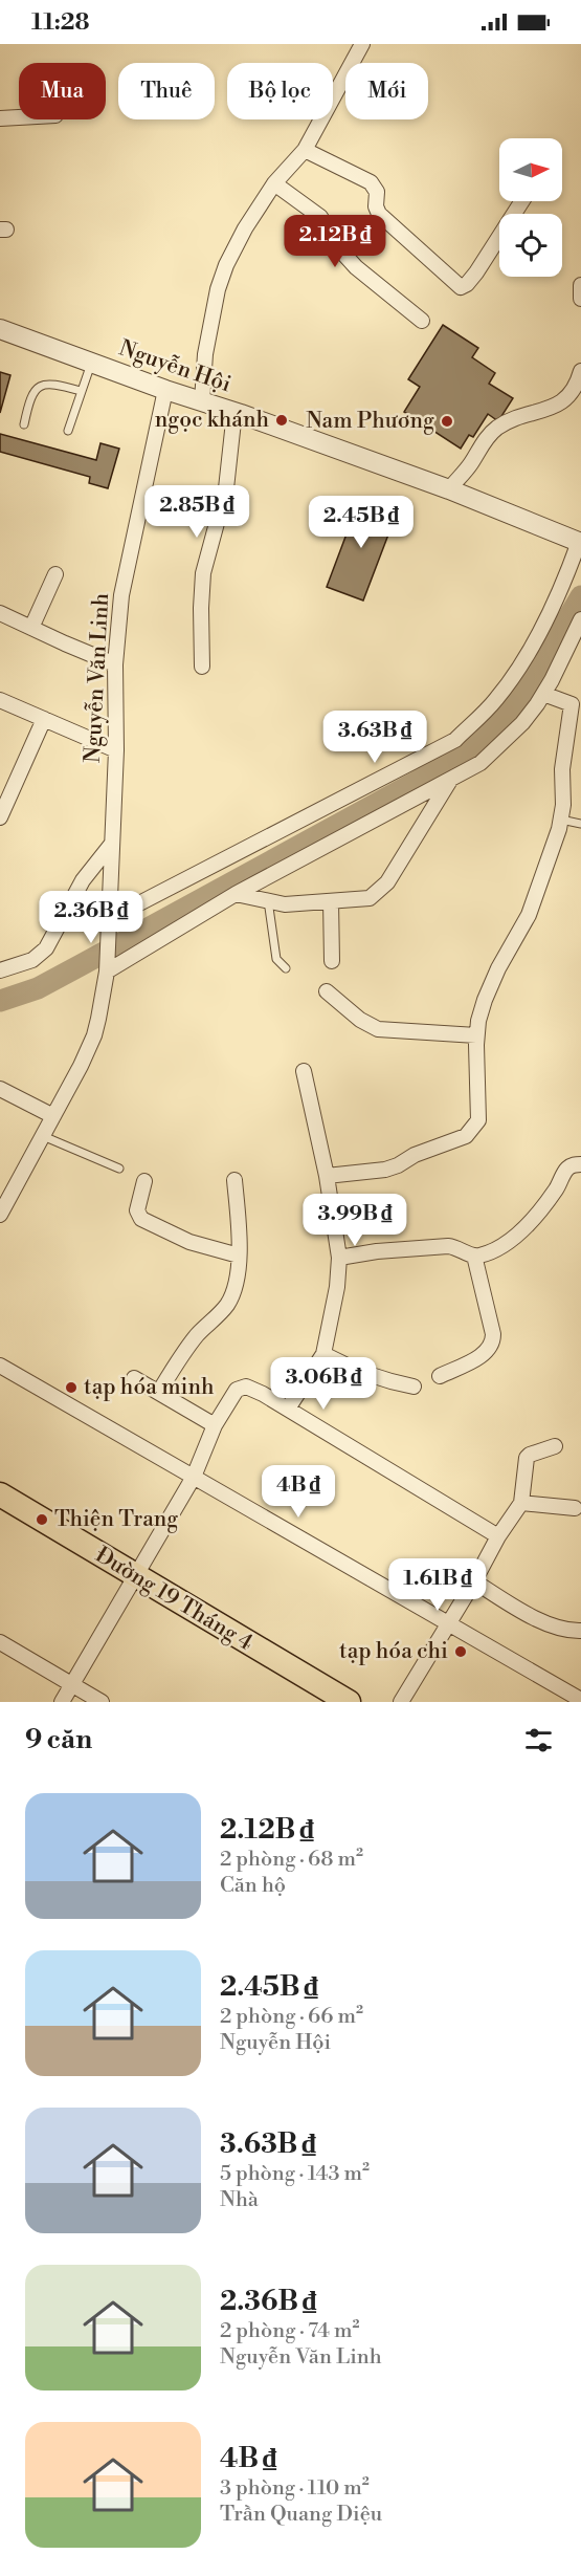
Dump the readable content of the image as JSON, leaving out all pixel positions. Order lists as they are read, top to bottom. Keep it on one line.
{"streets":{"main road":["Đường 19 Tháng 4"],"street":["Nguyễn Hội","Nguyễn Văn Linh"]},"crossings":[["Nguyễn Hội","Nguyễn Văn Linh"]],"places":["ngọc khánh","Nam Phương","tạp hóa minh","Thiện Trang","tạp hóa chi"],"north":"right","page":{"status":"11:28","chip":["Mua","Thuê","Bộ lọc","Mới"],"price":["2.12B ₫","2.85B ₫","2.45B ₫","3.63B ₫","2.36B ₫","3.99B ₫","3.06B ₫","4B ₫","1.61B ₫"],"heading":"9 căn","list":[{"name":"2.12B ₫","note":"2 phòng · 68 m² · Căn hộ"},{"name":"2.45B ₫","note":"2 phòng · 66 m² · Nguyễn Hội"},{"name":"3.63B ₫","note":"5 phòng · 143 m² · Nhà"},{"name":"2.36B ₫","note":"2 phòng · 74 m² · Nguyễn Văn Linh"},{"name":"4B ₫","note":"3 phòng · 110 m² · Trần Quang Diệu"}]}}
